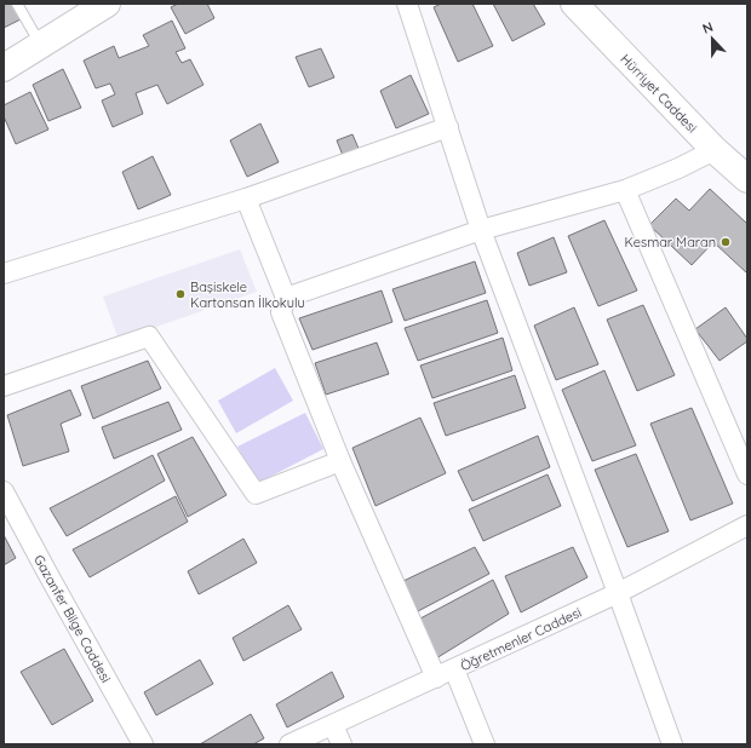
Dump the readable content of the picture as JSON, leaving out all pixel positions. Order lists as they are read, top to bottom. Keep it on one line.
{"streets":{"street":["Hürriyet Caddesi","Gazanfer Bilge Caddesi","Öğretmenler Caddesi"]},"places":["Kesmar Maran","Başiskele Kartonsan İlkokulu"],"north":"top"}
